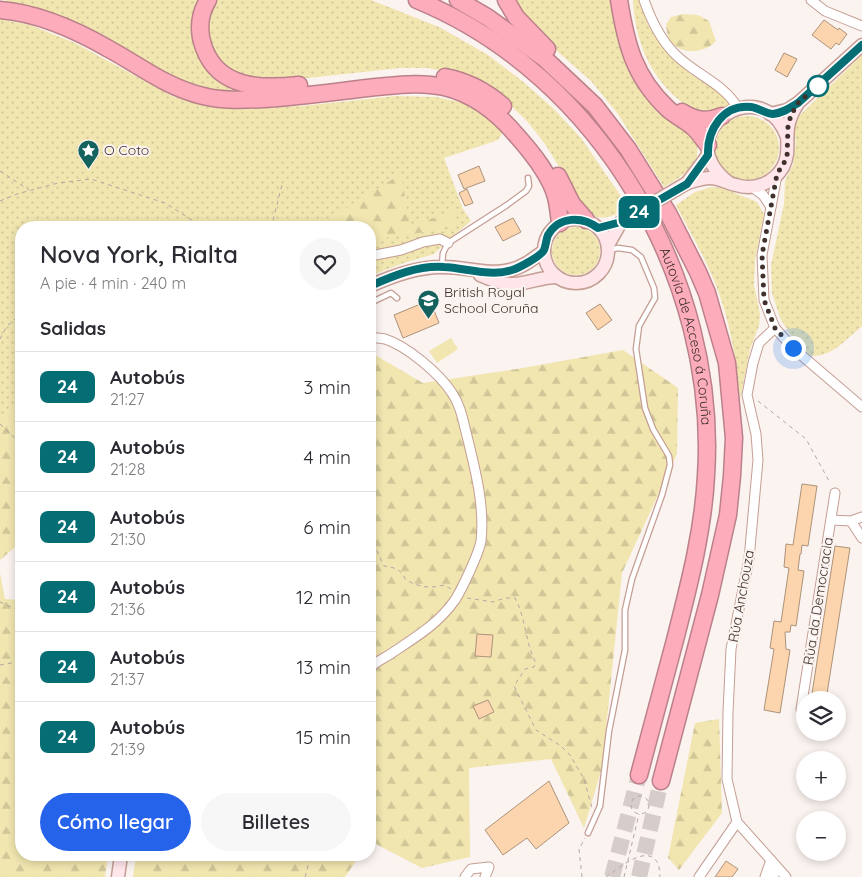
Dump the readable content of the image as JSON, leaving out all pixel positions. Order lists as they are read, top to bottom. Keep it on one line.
{"streets":{"highway":["Autovía de Acceso á Coruña"],"street":["Rúa Anchouza","Rúa da Democracia"]},"places":{"place":["O Coto"],"school or university":["British Royal School Coruña"]},"lines":["bus line 24"],"page":{"on_map":"24","heading":[["Nova York, Rialta","A pie · 4 min · 240 m"],"Salidas"],"list":[{"mark":"24","name":"Autobús","note":"21:27","value":"3 min"},{"mark":"24","name":"Autobús","note":"21:28","value":"4 min"},{"mark":"24","name":"Autobús","note":"21:30","value":"6 min"},{"mark":"24","name":"Autobús","note":"21:36","value":"12 min"},{"mark":"24","name":"Autobús","note":"21:37","value":"13 min"},{"mark":"24","name":"Autobús","note":"21:39","value":"15 min"}],"map_buttons":["+","−"],"buttons":["Cómo llegar","Billetes"]}}
